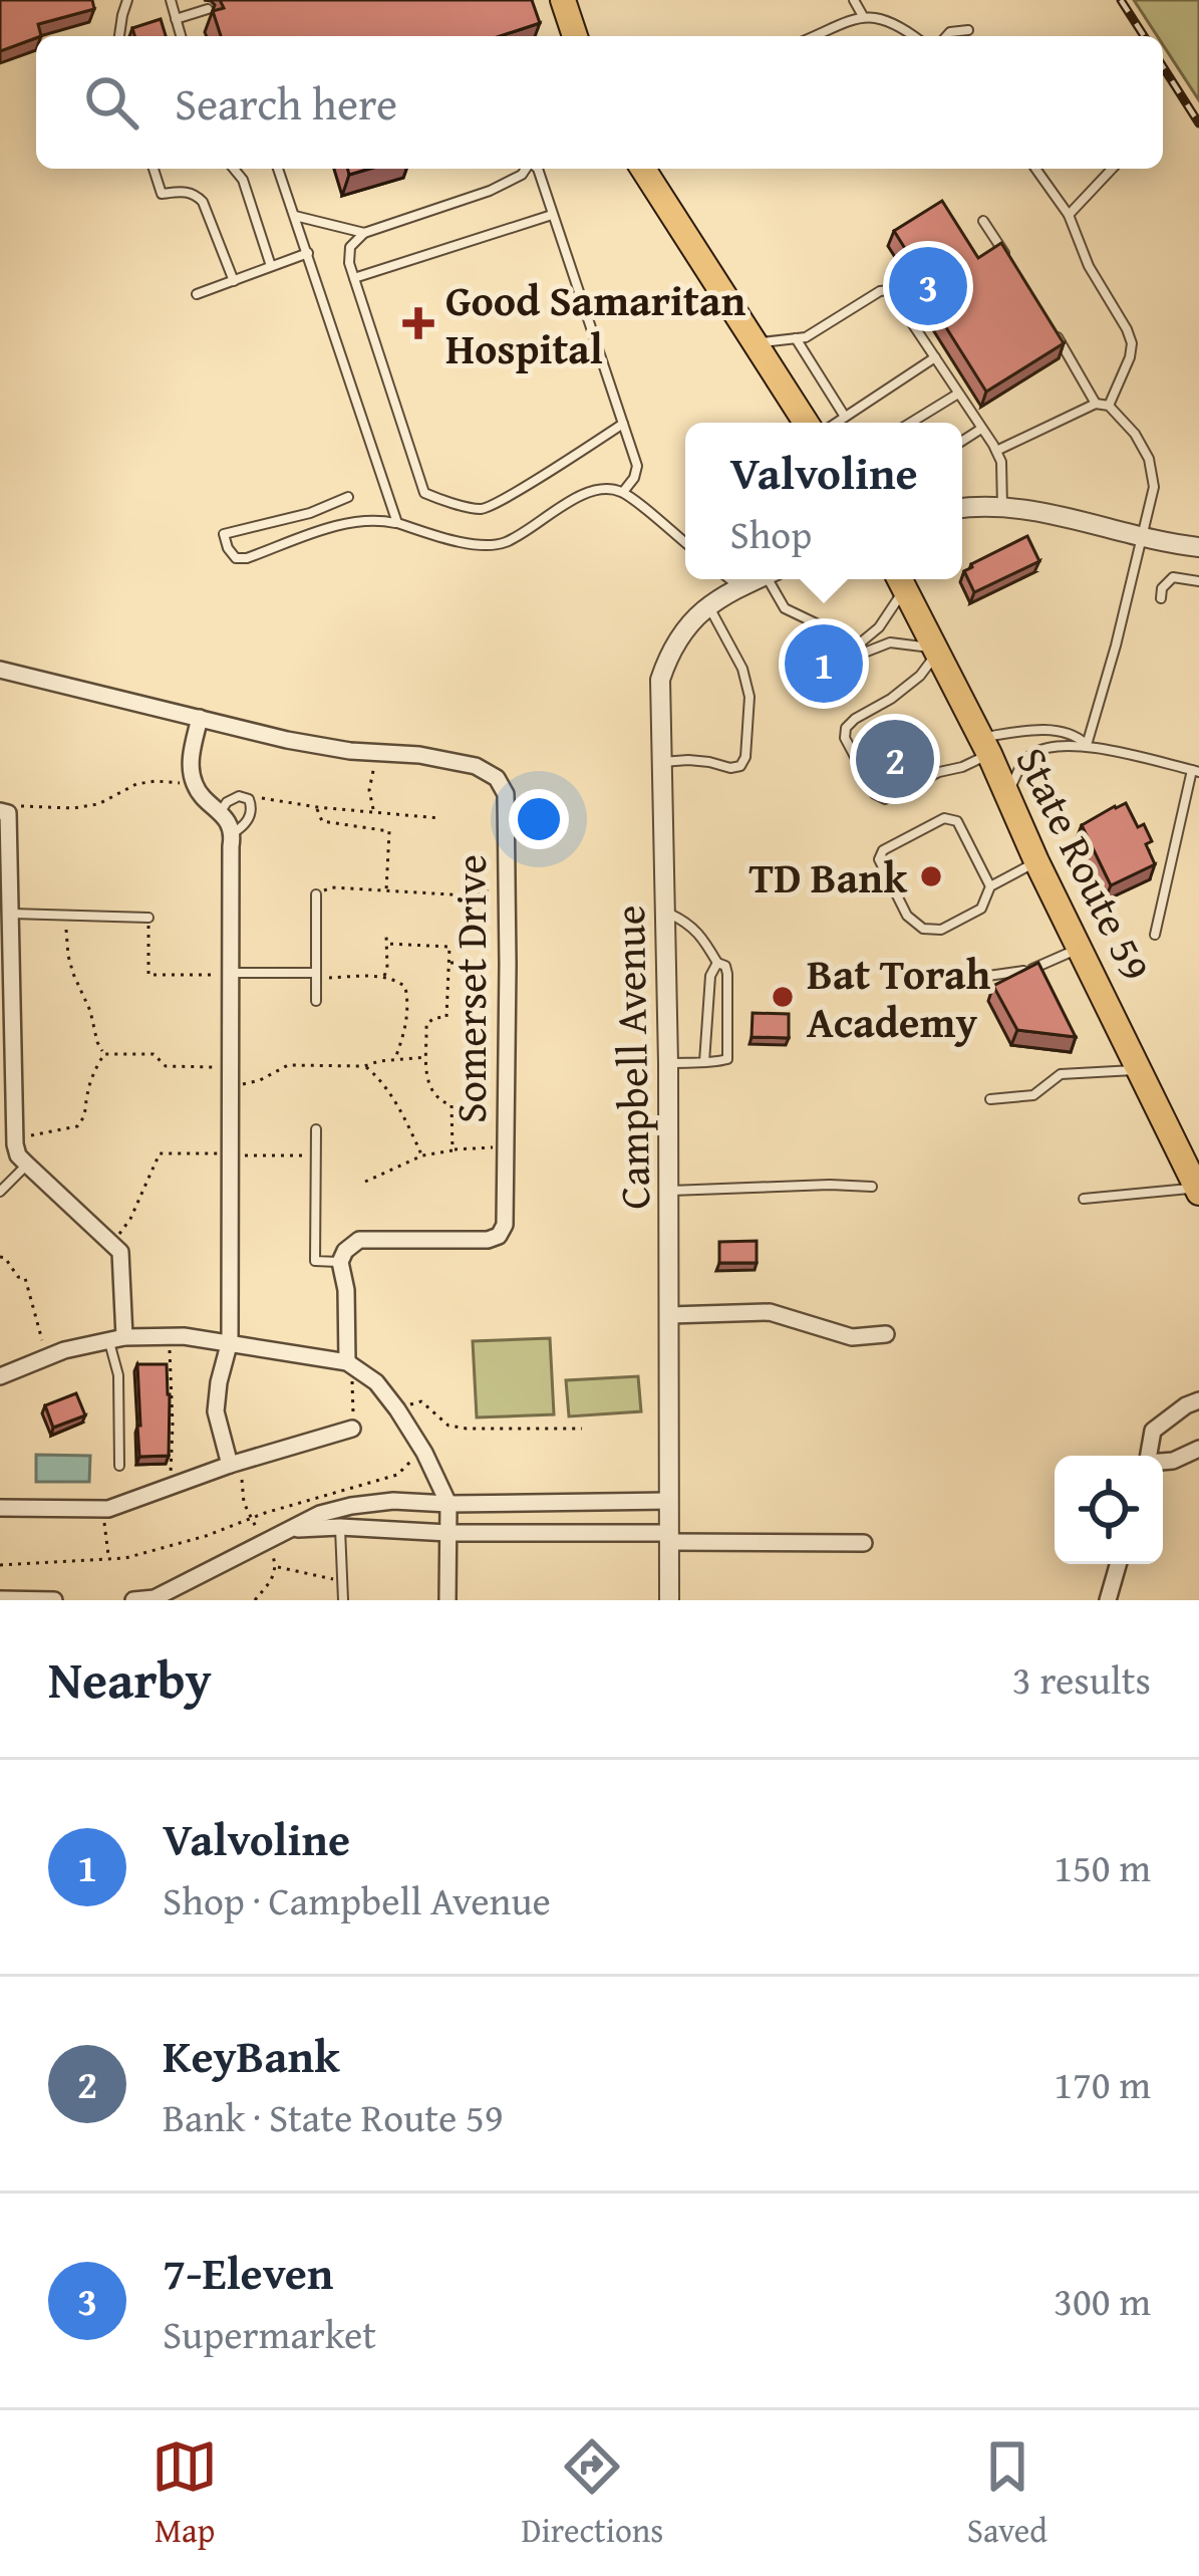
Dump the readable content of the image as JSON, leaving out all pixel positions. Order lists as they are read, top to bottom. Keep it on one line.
{"streets":{"main road":["State Route 59"],"street":["Somerset Drive","Campbell Avenue"]},"places":{"health":["Good Samaritan Hospital"],"other":["TD Bank","Bat Torah Academy"]},"page":{"search":"Search here","pins":["3","1","2"],"popup":["Valvoline","Shop"],"heading":["Nearby","3 results"],"list":[{"mark":"1","name":"Valvoline","note":"Shop · Campbell Avenue","value":"150 m"},{"mark":"2","name":"KeyBank","note":"Bank · State Route 59","value":"170 m"},{"mark":"3","name":"7-Eleven","note":"Supermarket","value":"300 m"}],"nav":["Map","Directions","Saved"]}}
